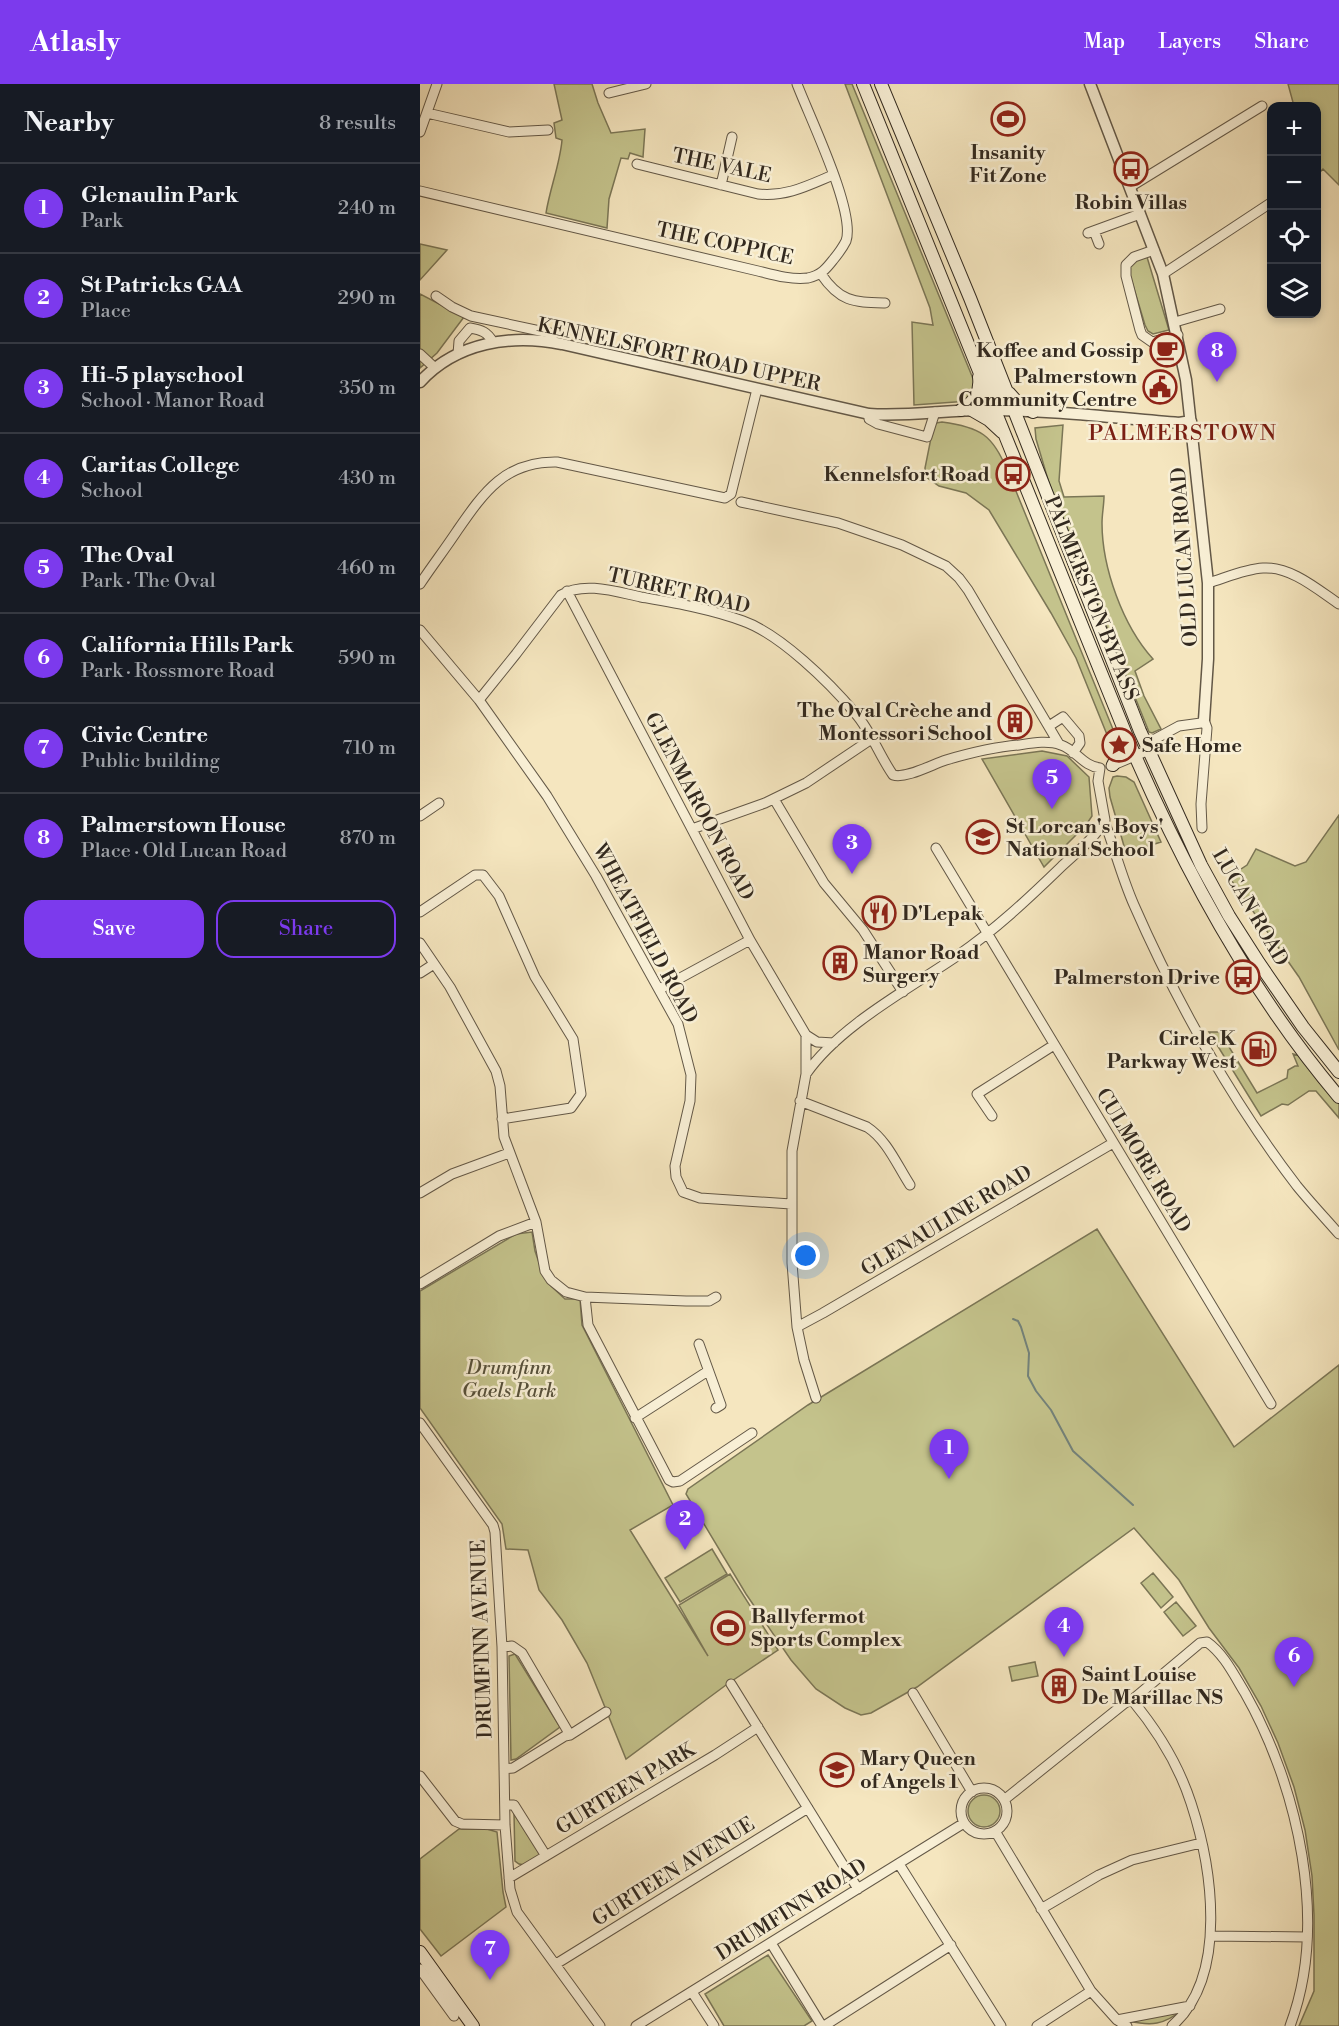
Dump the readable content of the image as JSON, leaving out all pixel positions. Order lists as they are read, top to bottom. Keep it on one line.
{"streets":{"main road":["PALMERSTON BYPASS","LUCAN ROAD"],"street":["THE VALE","THE COPPICE","KENNELSFORT ROAD UPPER","OLD LUCAN ROAD","TURRET ROAD","GLENMAROON ROAD","WHEATFIELD ROAD","CULMORE ROAD","GLENAULINE ROAD","DRUMFINN AVENUE","GURTEEN PARK","GURTEEN AVENUE","DRUMFINN ROAD"]},"crossings":[["KENNELSFORT ROAD UPPER","OLD LUCAN ROAD"],["KENNELSFORT ROAD UPPER","PALMERSTON BYPASS"],["TURRET ROAD","GLENMAROON ROAD"],["PALMERSTON BYPASS","LUCAN ROAD"],["CULMORE ROAD","GLENAULINE ROAD"],["DRUMFINN AVENUE","GURTEEN PARK"],["DRUMFINN AVENUE","GURTEEN AVENUE"]],"districts":["PALMERSTOWN"],"parks":["Drumfinn Gaels Park"],"places":{"sports":["Insanity Fit Zone","Ballyfermot Sports Complex"],"bus stop":["Robin Villas","Kennelsfort Road","Palmerston Drive"],"cafe":["Koffee and Gossip"],"public building":["Palmerstown Community Centre"],"building":["The Oval Crèche and Montessori School","Manor Road Surgery","Saint Louise De Marillac NS"],"place":["Safe Home"],"school or university":["St Lorcan's Boys' National School","Mary Queen of Angels 1"],"restaurant":["D'Lepak"],"fuel station":["Circle K Parkway West"]},"page":{"header":"Atlasly","nav":["Map","Layers","Share"],"heading":["Nearby","8 results"],"map_buttons":["+","−"],"list":[{"mark":"1","name":"Glenaulin Park","note":"Park","value":"240 m"},{"mark":"2","name":"St Patricks GAA","note":"Place","value":"290 m"},{"mark":"3","name":"Hi-5 playschool","note":"School · Manor Road","value":"350 m"},{"mark":"4","name":"Caritas College","note":"School","value":"430 m"},{"mark":"5","name":"The Oval","note":"Park · The Oval","value":"460 m"},{"mark":"6","name":"California Hills Park","note":"Park · Rossmore Road","value":"590 m"},{"mark":"7","name":"Civic Centre","note":"Public building","value":"710 m"},{"mark":"8","name":"Palmerstown House","note":"Place · Old Lucan Road","value":"870 m"}],"pins":["8","5","3","1","2","4","6","7"],"buttons":["Save","Share"]}}
